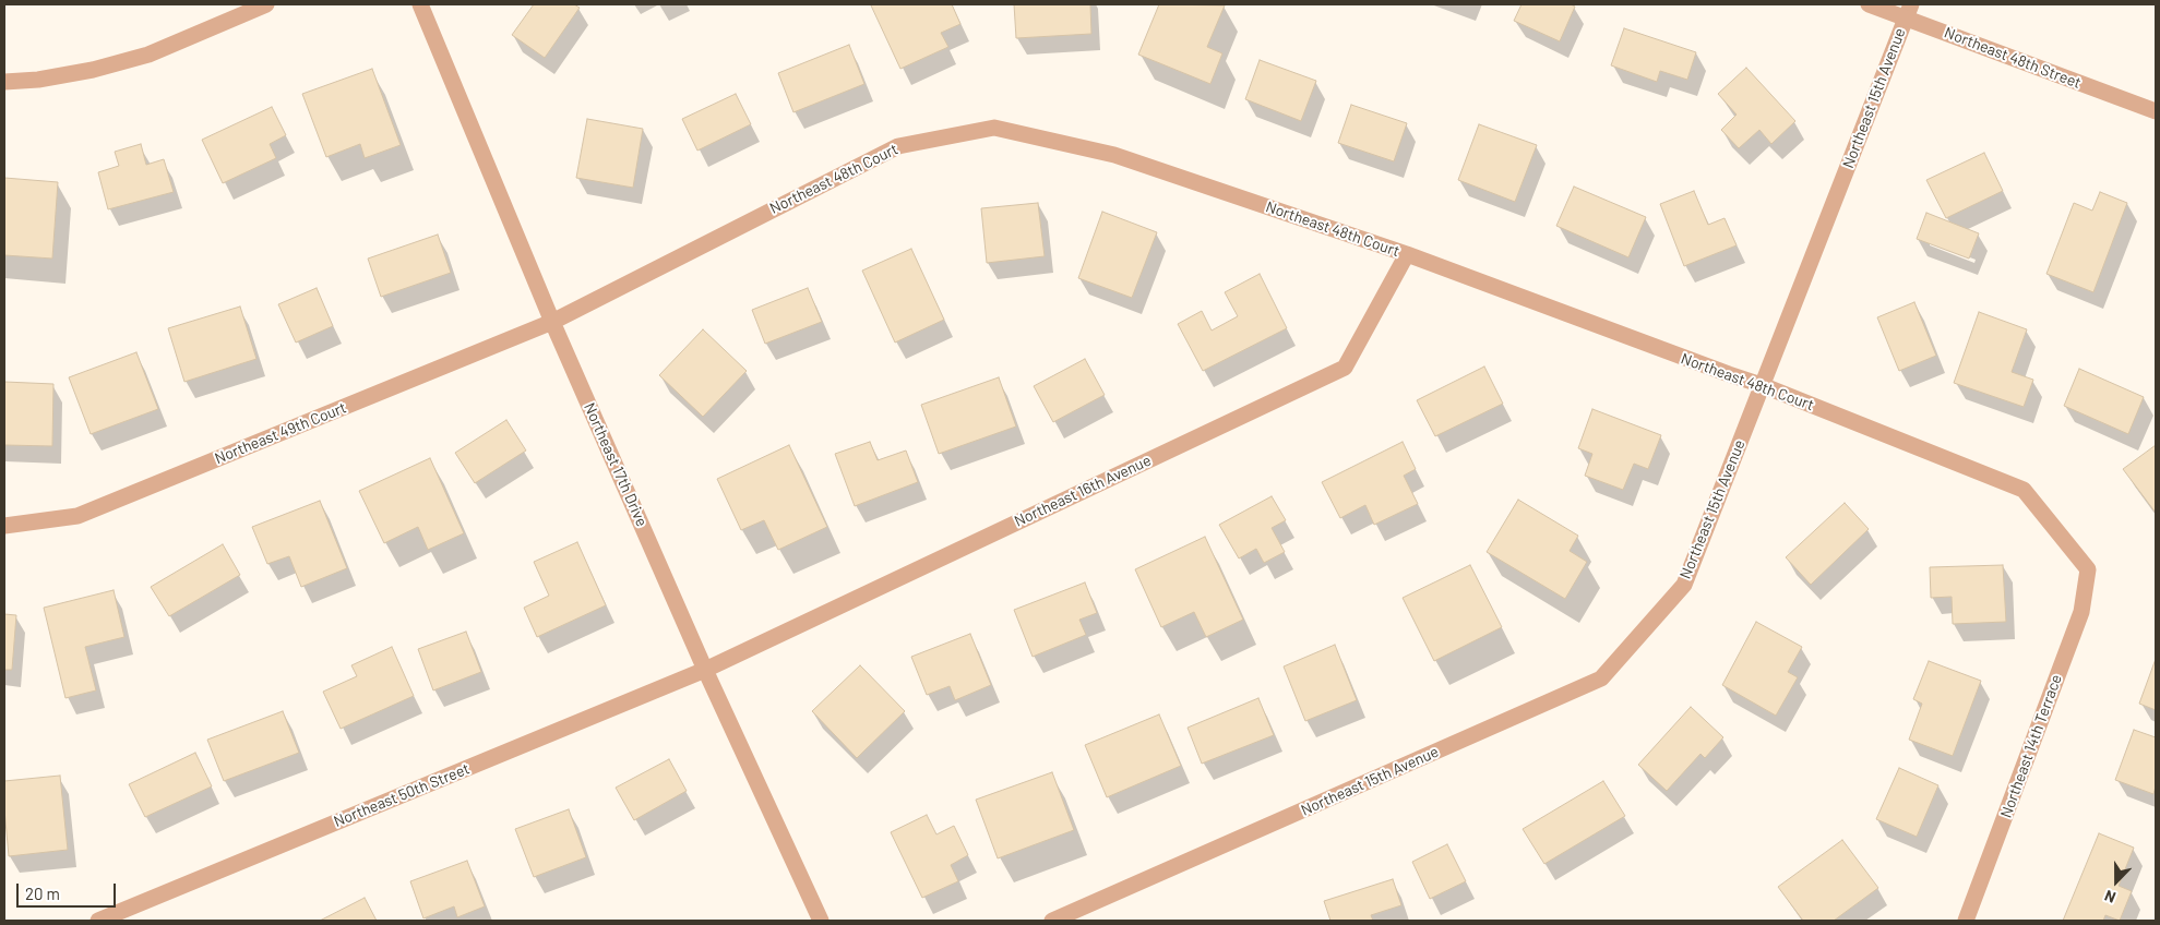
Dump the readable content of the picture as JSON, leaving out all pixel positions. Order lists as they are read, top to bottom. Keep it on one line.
{"streets":{"street":["Northeast 48th Street","Northeast 15th Avenue","Northeast 48th Court","Northeast 49th Court","Northeast 17th Drive","Northeast 16th Avenue","Northeast 14th Terrace","Northeast 50th Street"]},"crossings":[["Northeast 48th Street","Northeast 15th Avenue"],["Northeast 15th Avenue","Northeast 48th Court"],["Northeast 48th Court","Northeast 49th Court"],["Northeast 48th Court","Northeast 17th Drive"],["Northeast 48th Court","Northeast 16th Avenue"],["Northeast 48th Court","Northeast 14th Terrace"],["Northeast 49th Court","Northeast 17th Drive"],["Northeast 17th Drive","Northeast 16th Avenue"],["Northeast 17th Drive","Northeast 50th Street"],["Northeast 16th Avenue","Northeast 50th Street"]],"scale_bar":"20 m","north":"bottom"}
